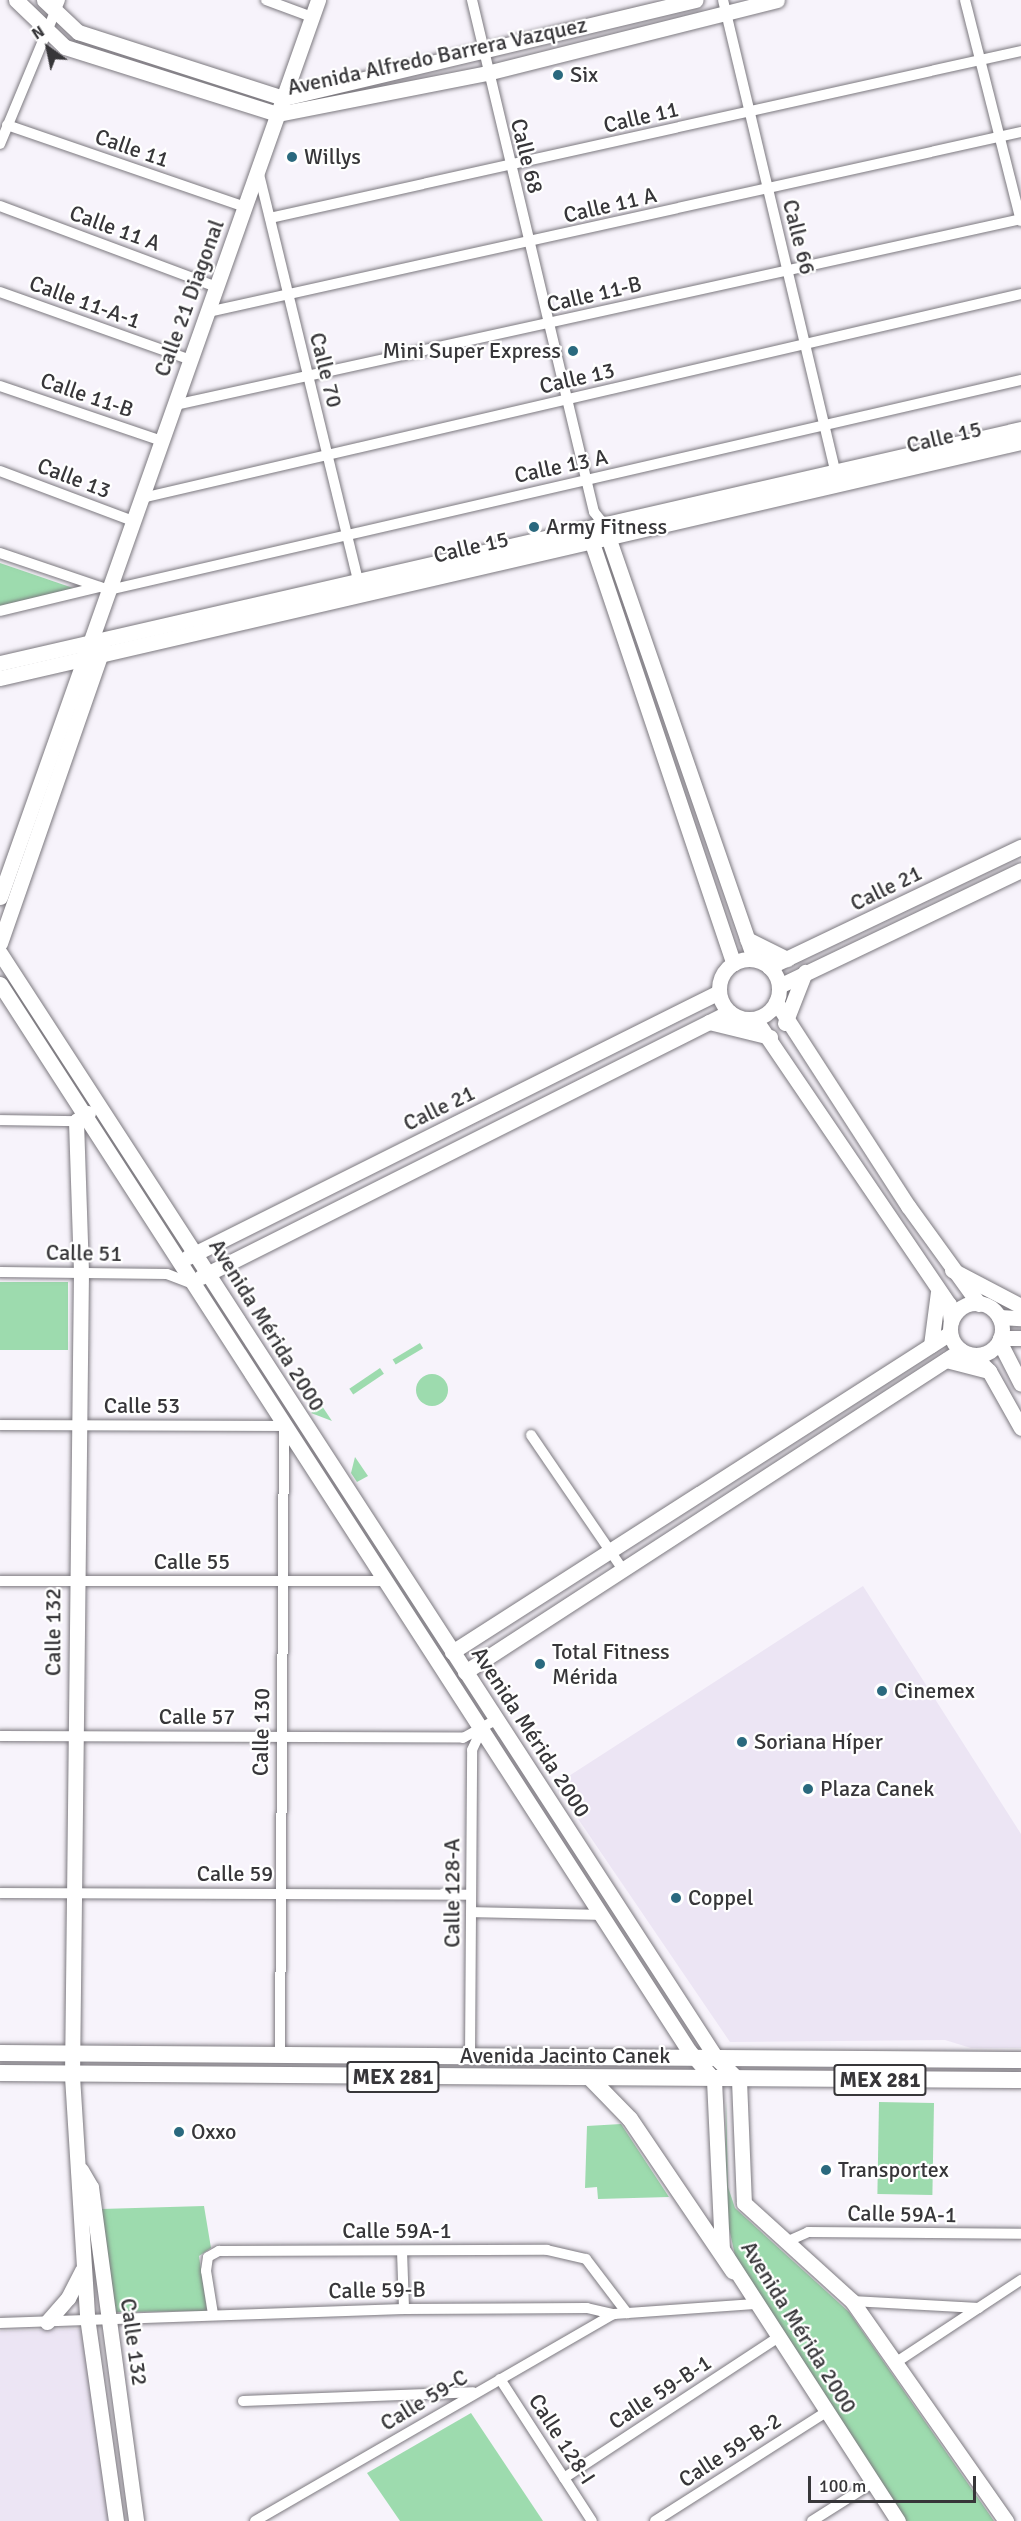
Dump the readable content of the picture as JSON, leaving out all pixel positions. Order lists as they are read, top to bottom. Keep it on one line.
{"streets":{"main road":["Avenida Jacinto Canek","MEX 281"],"street":["Avenida Alfredo Barrera Vazquez","Calle 11","Calle 68","Calle 11 A","Calle 66","Calle 11-B","Calle 21 Diagonal","Calle 11-A-1","Calle 70","Calle 13","Calle 15","Calle 13 A","Calle 21","Calle 51","Avenida Mérida 2000","Calle 53","Calle 55","Calle 132","Calle 57","Calle 130","Calle 59","Calle 128-A","Calle 59A-1","Calle 59-B","Calle 59-B-1","Calle 59-C","Calle 128-I","Calle 59-B-2"]},"crossings":[["Avenida Alfredo Barrera Vazquez","Calle 68"],["Avenida Alfredo Barrera Vazquez","Calle 66"],["Avenida Alfredo Barrera Vazquez","Calle 21 Diagonal"],["Calle 11","Calle 68"],["Calle 11","Calle 66"],["Calle 11","Calle 21 Diagonal"],["Calle 11","Calle 70"],["Calle 68","Calle 11 A"],["Calle 68","Calle 11-B"],["Calle 68","Calle 13"],["Calle 68","Calle 15"],["Calle 68","Calle 13 A"],["Calle 11 A","Calle 66"],["Calle 11 A","Calle 21 Diagonal"],["Calle 11 A","Calle 70"],["Calle 66","Calle 11-B"],["Calle 66","Calle 13"],["Calle 66","Calle 15"],["Calle 66","Calle 13 A"],["Calle 11-B","Calle 21 Diagonal"],["Calle 11-B","Calle 70"],["Calle 21 Diagonal","Calle 11-A-1"],["Calle 21 Diagonal","Calle 70"],["Calle 21 Diagonal","Calle 13"],["Calle 21 Diagonal","Calle 15"],["Calle 21 Diagonal","Calle 13 A"],["Calle 70","Calle 13"],["Calle 70","Calle 15"],["Calle 70","Calle 13 A"],["Calle 21","Calle 51"],["Calle 21","Avenida Mérida 2000"],["Calle 51","Avenida Mérida 2000"],["Calle 51","Calle 132"],["Avenida Mérida 2000","Calle 53"],["Avenida Mérida 2000","Calle 55"],["Avenida Mérida 2000","Calle 132"],["Avenida Mérida 2000","Calle 57"],["Avenida Mérida 2000","Calle 130"],["Avenida Mérida 2000","Calle 128-A"],["Avenida Mérida 2000","Avenida Jacinto Canek"],["Avenida Mérida 2000","Calle 59A-1"],["Avenida Mérida 2000","Calle 59-B"],["Avenida Mérida 2000","Calle 59-B-1"],["Avenida Mérida 2000","Calle 59-B-2"],["Calle 53","Calle 132"],["Calle 53","Calle 130"],["Calle 55","Calle 132"],["Calle 55","Calle 130"],["Calle 132","Calle 57"],["Calle 132","Calle 59"],["Calle 132","Avenida Jacinto Canek"],["Calle 132","Calle 59-B"],["Calle 57","Calle 130"],["Calle 57","Calle 128-A"],["Calle 130","Calle 59"],["Calle 130","Avenida Jacinto Canek"],["Calle 59","Calle 128-A"],["Calle 128-A","Avenida Jacinto Canek"],["Calle 59A-1","Calle 59-B"],["Calle 59-B","Calle 59-C"],["Calle 59-B-1","Calle 128-I"],["Calle 59-C","Calle 128-I"]],"places":["Six","Willys","Mini Super Express","Army Fitness","Total Fitness Mérida","Cinemex","Soriana Híper","Plaza Canek","Coppel","Oxxo","Transportex"],"scale_bar":"100 m","north":"top left"}
